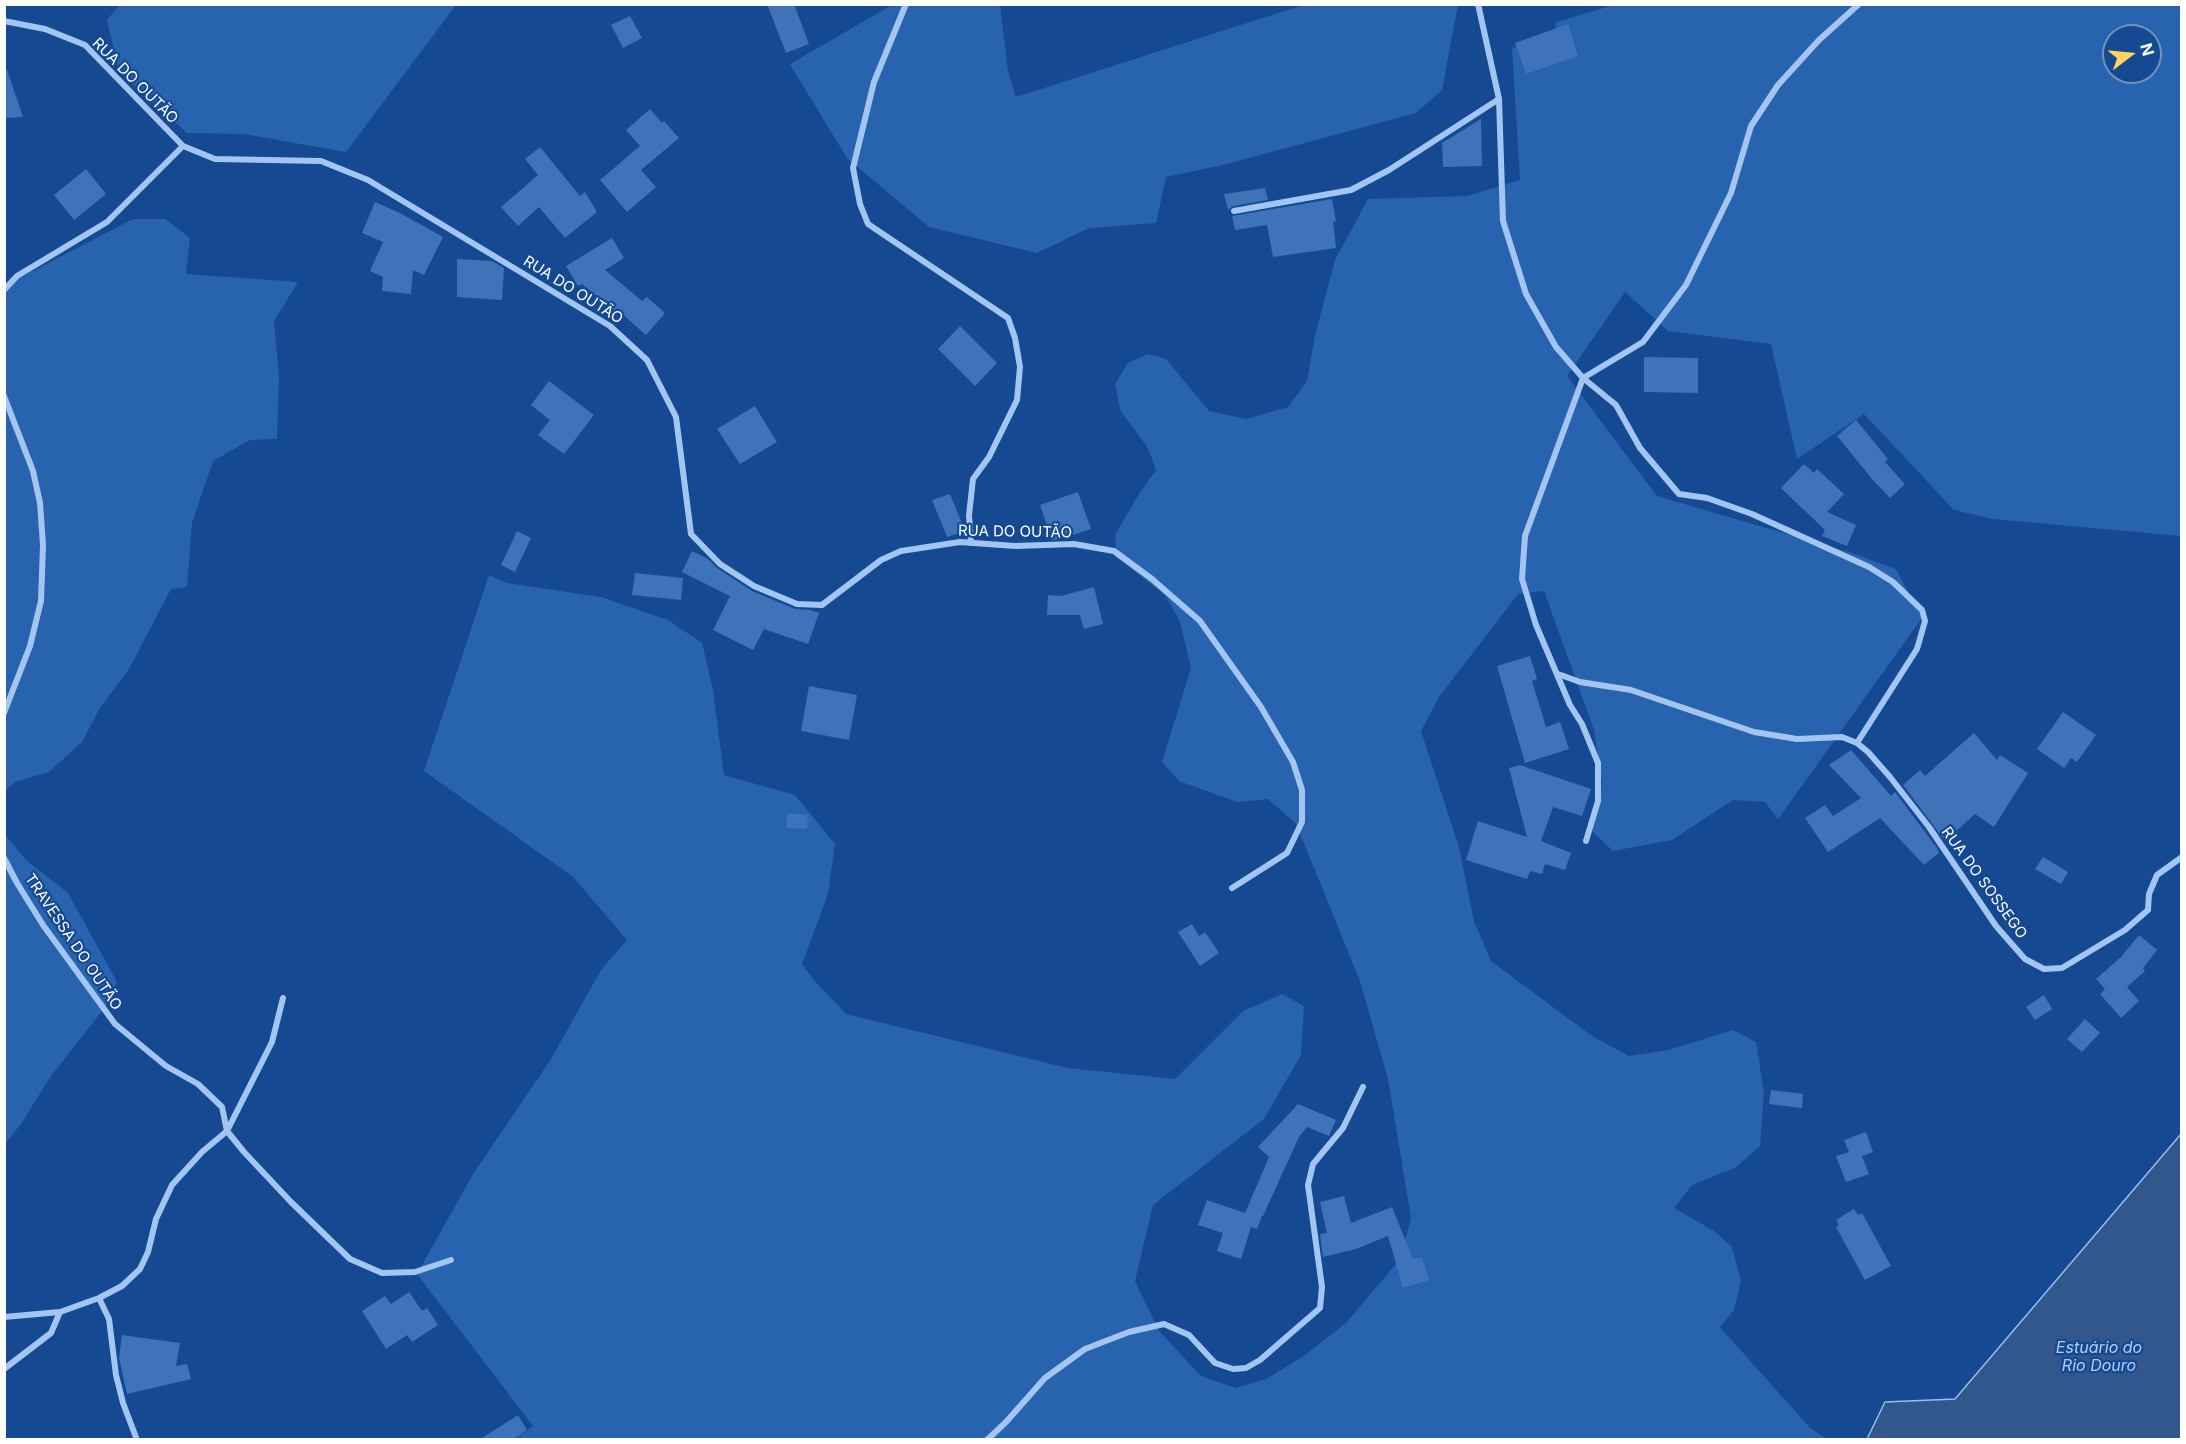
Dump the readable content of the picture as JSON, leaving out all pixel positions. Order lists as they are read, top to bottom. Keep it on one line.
{"streets":{"street":["RUA DO OUTÃO","RUA DO SOSSEGO","TRAVESSA DO OUTÃO"]},"water":["Estuário do Rio Douro"],"north":"right"}
